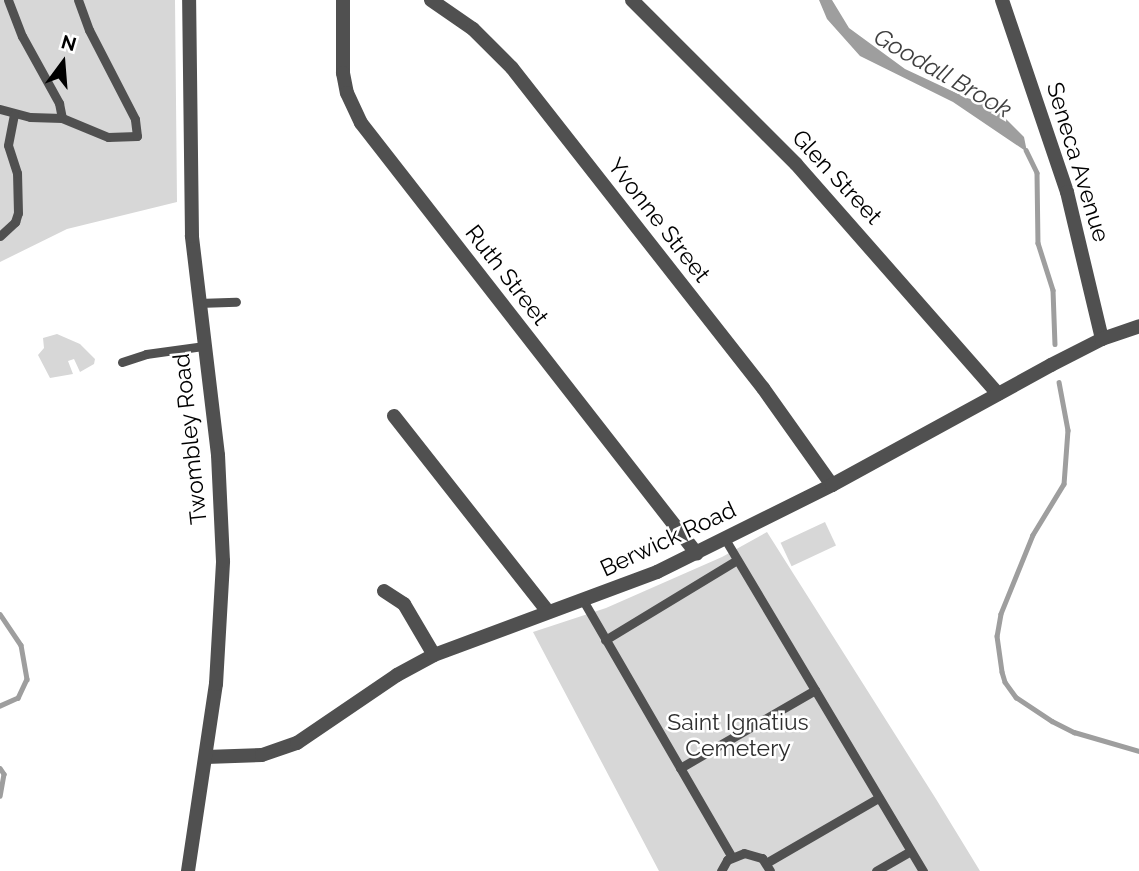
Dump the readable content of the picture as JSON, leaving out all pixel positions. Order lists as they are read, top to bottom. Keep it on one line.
{"streets":{"street":["Seneca Avenue","Glen Street","Yvonne Street","Ruth Street","Twombley Road","Berwick Road"]},"crossings":[["Seneca Avenue","Berwick Road"],["Glen Street","Berwick Road"],["Yvonne Street","Berwick Road"],["Ruth Street","Berwick Road"],["Twombley Road","Berwick Road"]],"water":["Goodall Brook"],"parks":["Saint Ignatius Cemetery"],"north":"top"}
